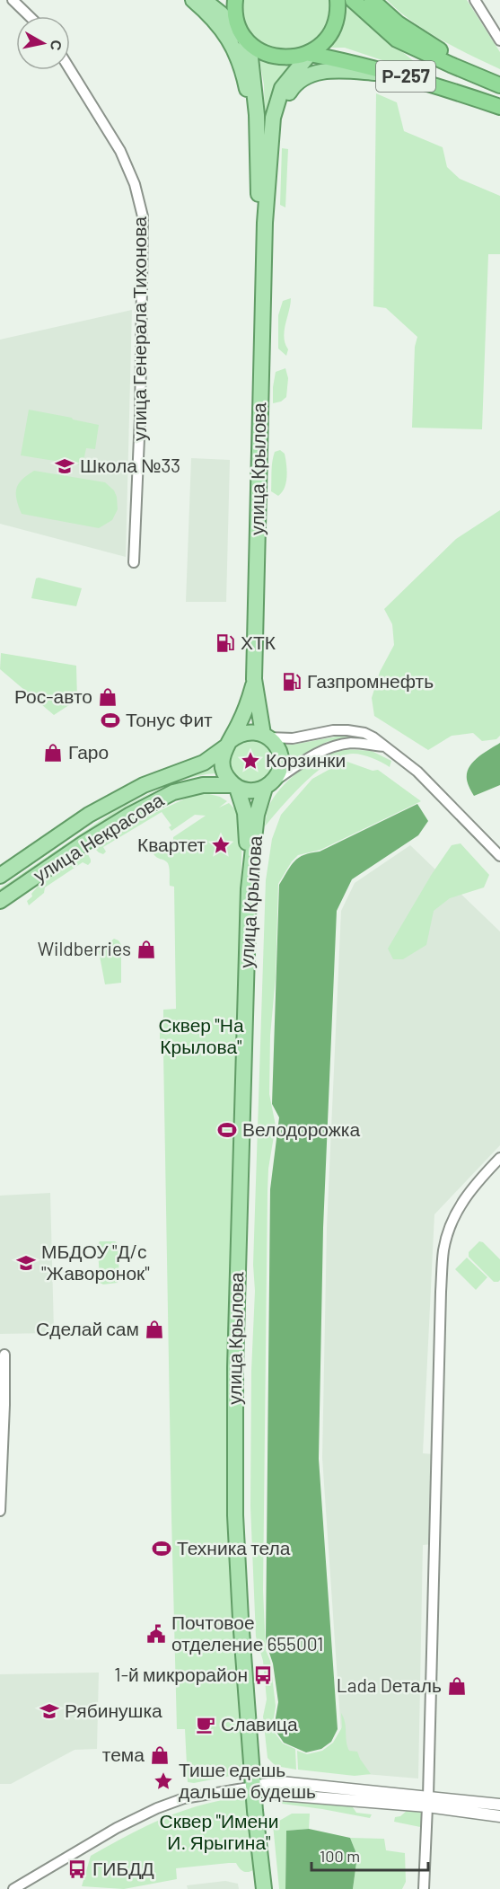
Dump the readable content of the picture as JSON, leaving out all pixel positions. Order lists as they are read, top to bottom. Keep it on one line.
{"streets":{"highway":["Р-257"],"main road":["улица Крылова","улица Некрасова"],"street":["улица Генерала Тихонова"]},"crossings":[["улица Крылова","улица Некрасова"]],"parks":["Сквер \"На Крылова\"","Сквер \"Имени И. Ярыгина\""],"places":{"school or university":["Школа №33","МБДОУ \"Д/с \"Жаворонок\"","Рябинушка"],"fuel station":["ХТК","Газпромнефть"],"shop":["Рос-авто","Гаро","Wildberries","Сделай сам","Lada Dеталь","тема"],"sports":["Тонус Фит","Велодорожка","Техника тела"],"place":["Корзинки","Квартет","Тише едешь дальше будешь"],"public building":["Почтовое отделение 655001"],"bus stop":["1-й микрорайон","ГИБДД"],"cafe":["Славица"]},"scale_bar":"100 m","north":"right"}
